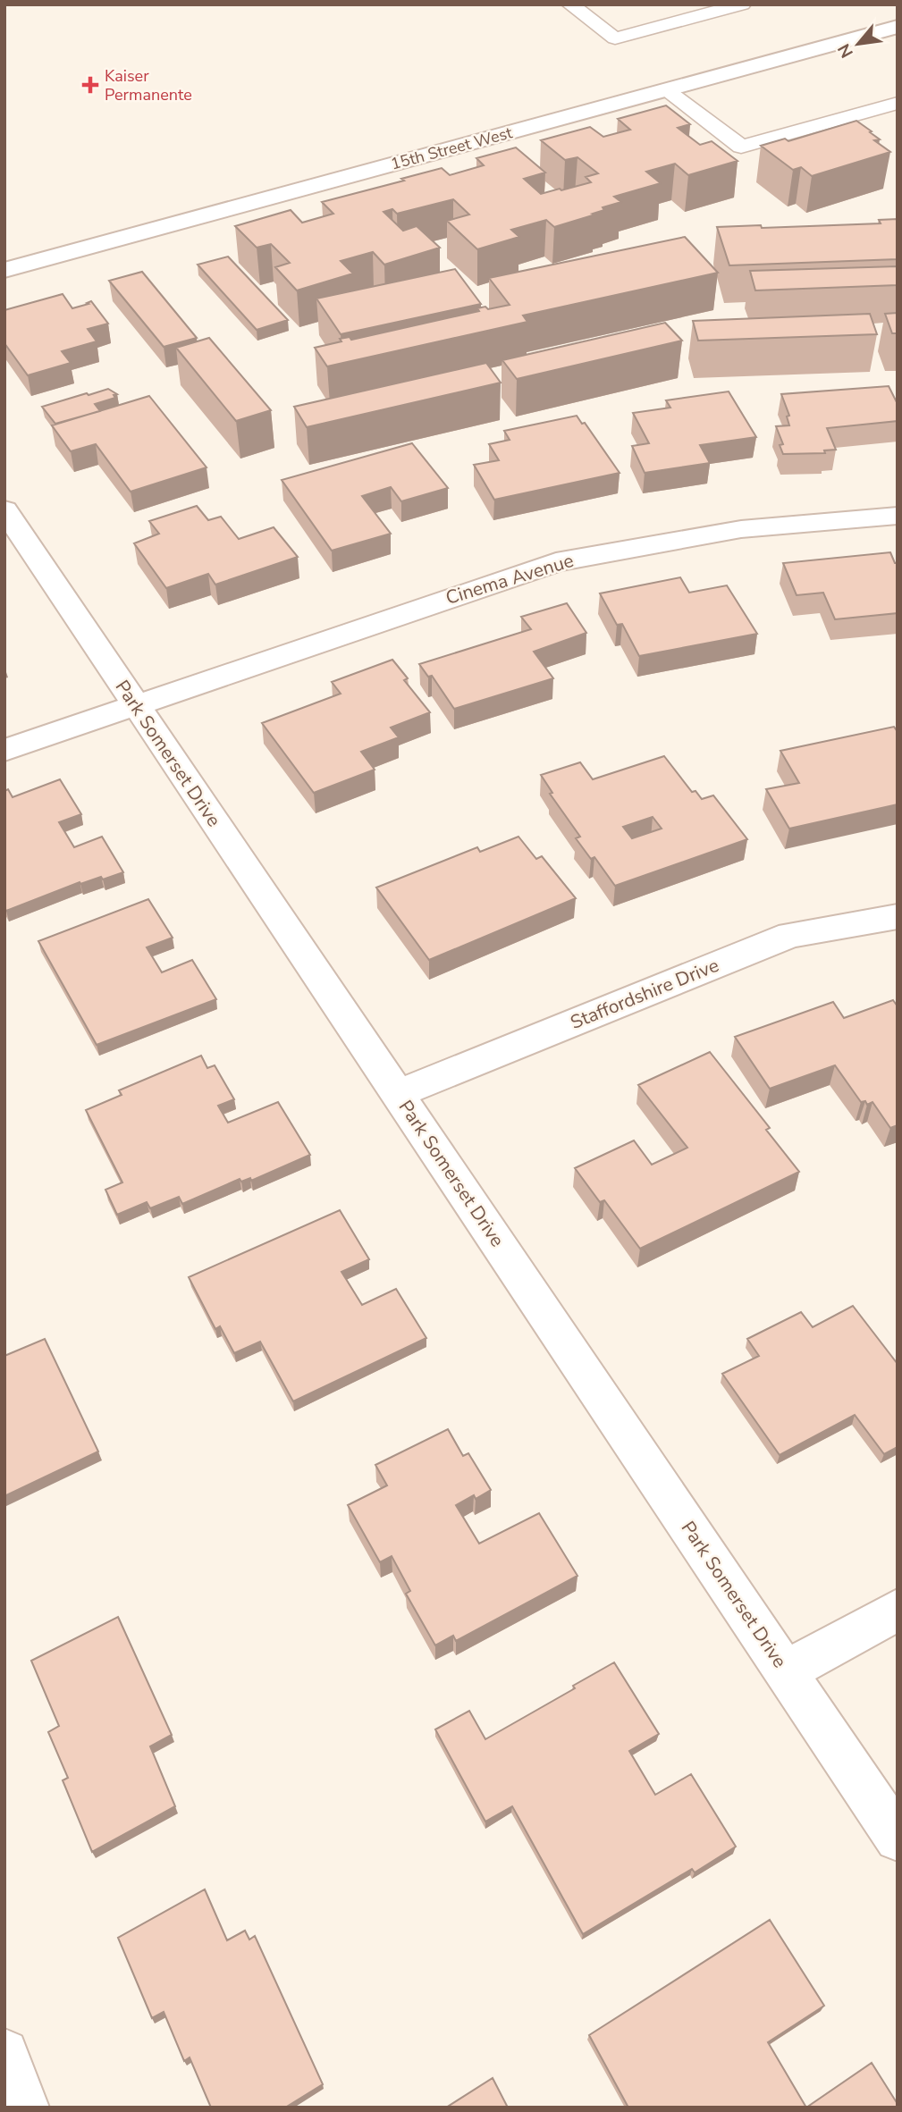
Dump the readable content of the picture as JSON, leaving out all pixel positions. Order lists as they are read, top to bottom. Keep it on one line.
{"streets":{"street":["15th Street West","Cinema Avenue","Park Somerset Drive","Staffordshire Drive"]},"crossings":[["Cinema Avenue","Park Somerset Drive"],["Park Somerset Drive","Staffordshire Drive"]],"places":{"health":["Kaiser Permanente"]},"north":"bottom left"}
